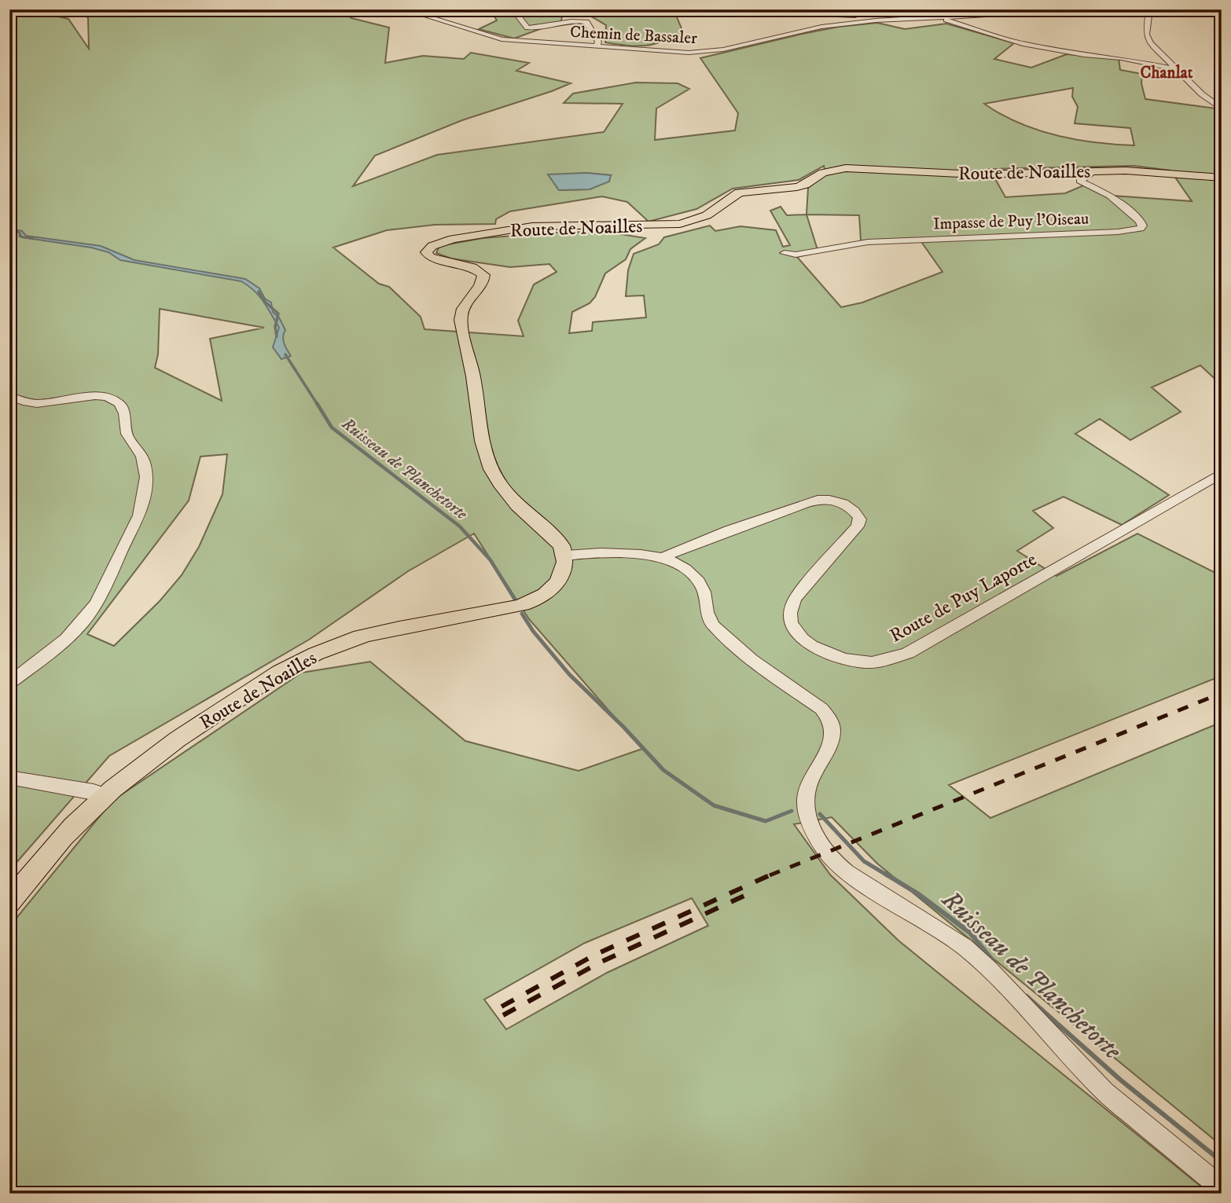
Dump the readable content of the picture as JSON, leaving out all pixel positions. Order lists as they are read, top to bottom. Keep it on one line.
{"streets":{"main road":["Route de Noailles"],"street":["Chemin de Bassaler","Impasse de Puy l'Oiseau","Route de Puy Laporte"]},"crossings":[["Route de Noailles","Impasse de Puy l'Oiseau"]],"districts":["Chanlat"],"water":["Ruisseau de Planchetorte"]}
